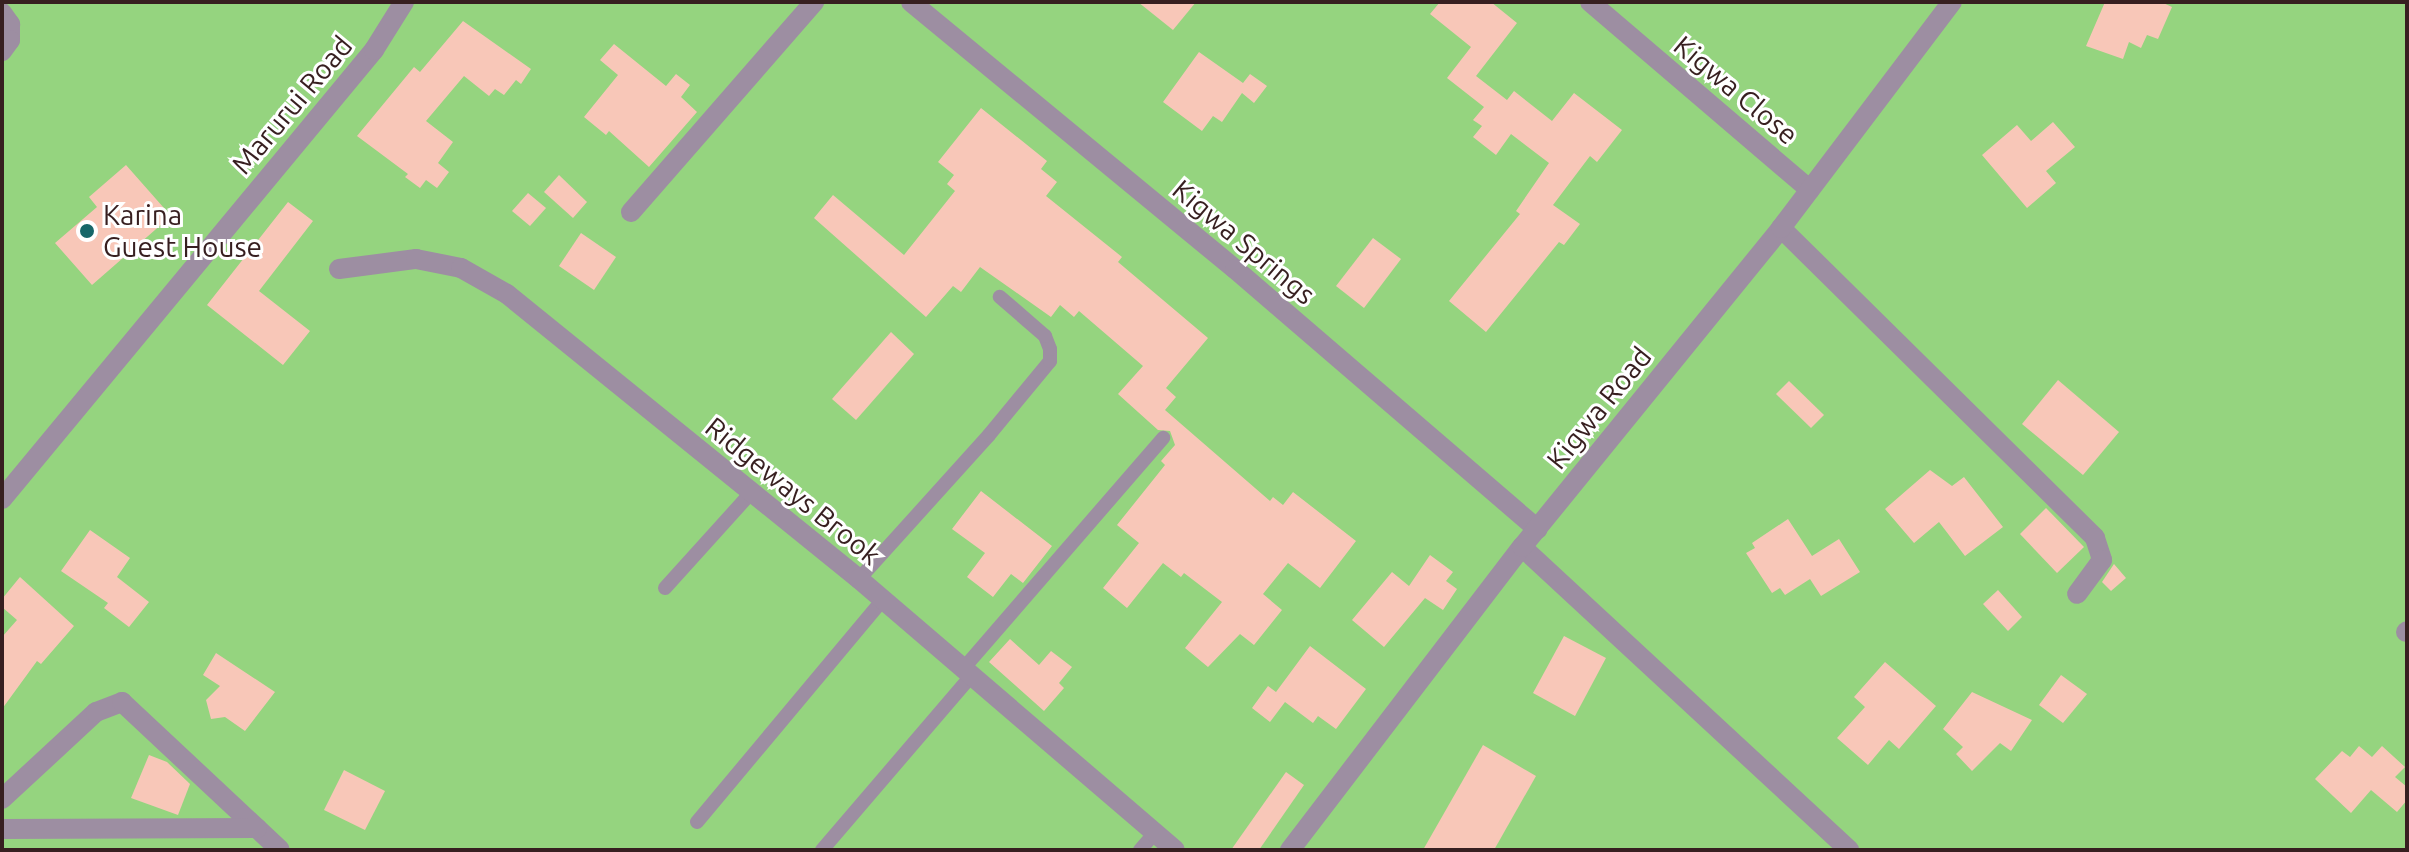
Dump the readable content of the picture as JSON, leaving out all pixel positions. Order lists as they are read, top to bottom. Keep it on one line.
{"streets":{"street":["Kigwa Close","Marurui Road","Kigwa Springs","Kigwa Road","Ridgeways Brook"]},"crossings":[["Kigwa Close","Kigwa Road"],["Kigwa Springs","Kigwa Road"]],"places":["Karina Guest House"]}
